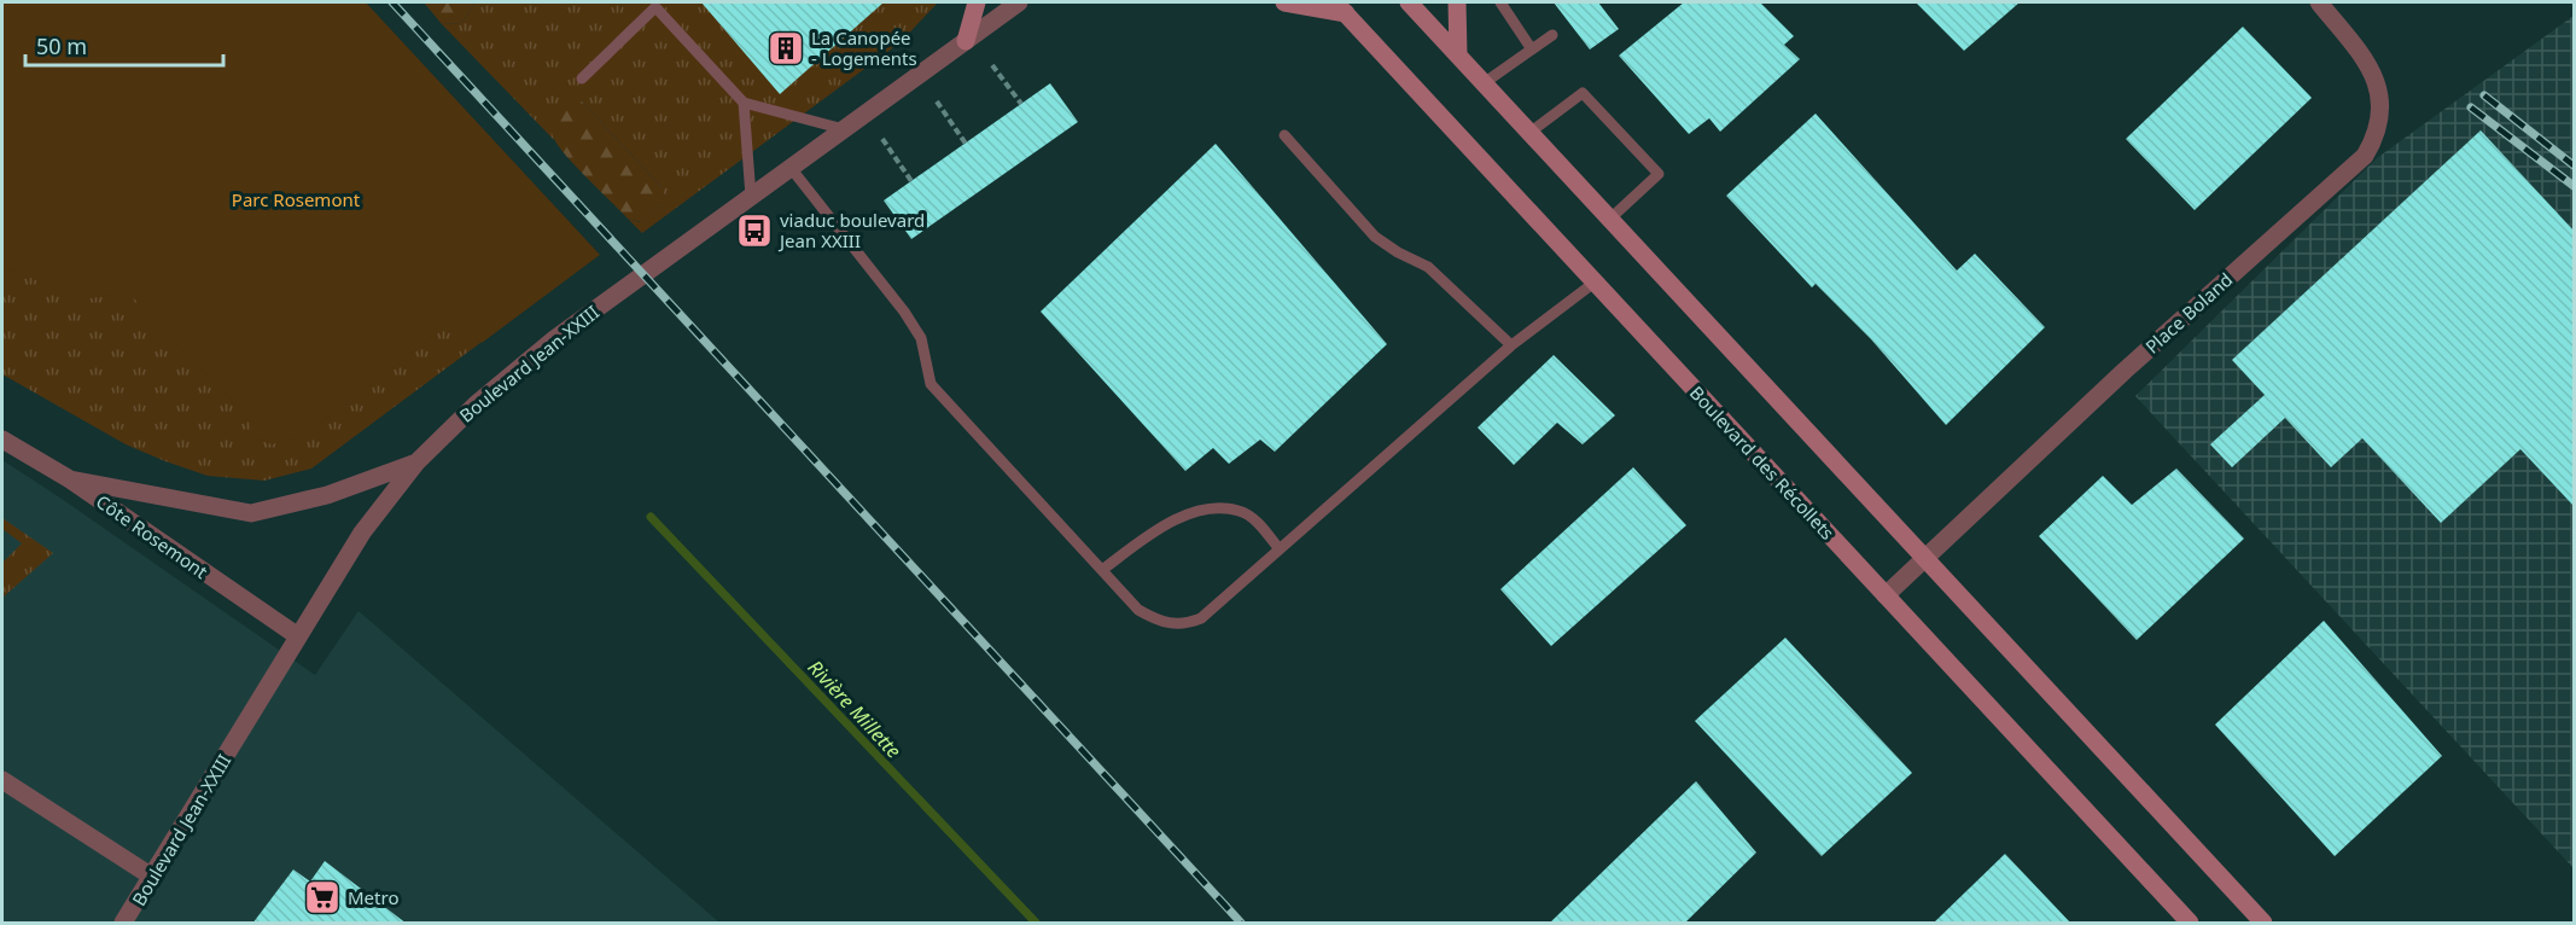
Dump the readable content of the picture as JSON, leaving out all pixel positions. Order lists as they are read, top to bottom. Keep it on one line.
{"streets":{"main road":["Boulevard des Récollets"],"street":["Place Boland","Boulevard Jean-XXIII","Côte Rosemont"]},"crossings":[["Place Boland","Boulevard des Récollets"],["Boulevard Jean-XXIII","Côte Rosemont"]],"water":["Rivière Millette"],"parks":["Parc Rosemont"],"places":{"building":["La Canopée - Logements"],"bus stop":["viaduc boulevard Jean XXIII"],"supermarket":["Metro"]},"scale_bar":"50 m"}
